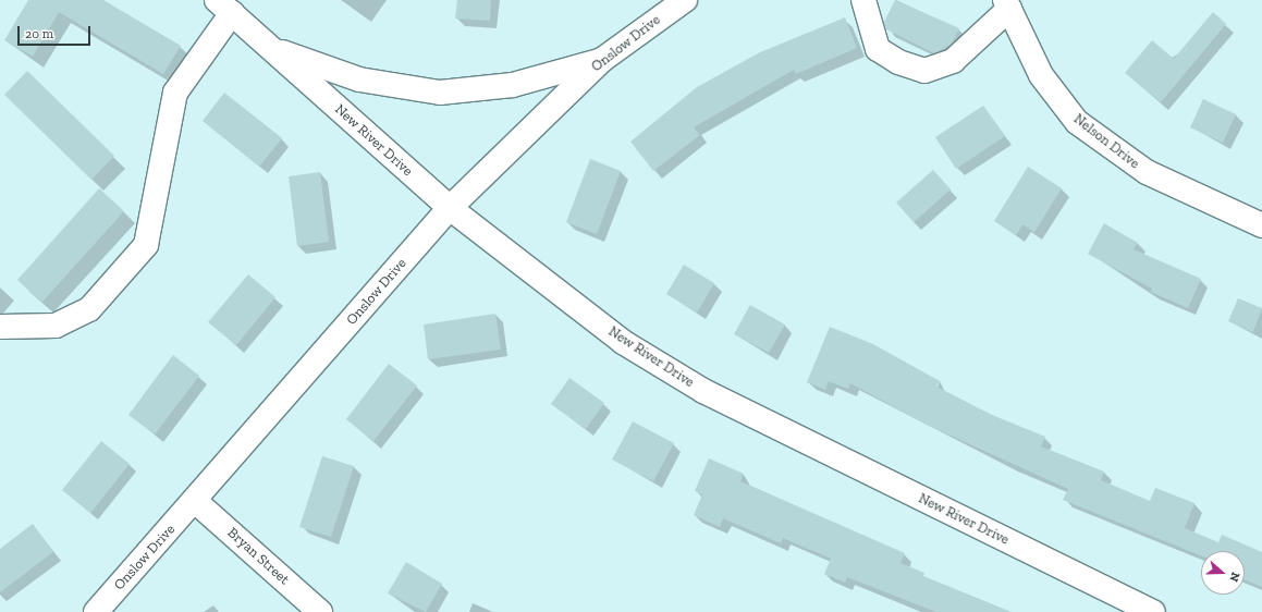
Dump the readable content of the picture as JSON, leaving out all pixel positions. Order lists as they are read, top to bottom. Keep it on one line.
{"streets":{"street":["Onslow Drive","New River Drive","Nelson Drive","Bryan Street"]},"crossings":[["Onslow Drive","New River Drive"],["Onslow Drive","Bryan Street"]],"scale_bar":"20 m","north":"right"}
